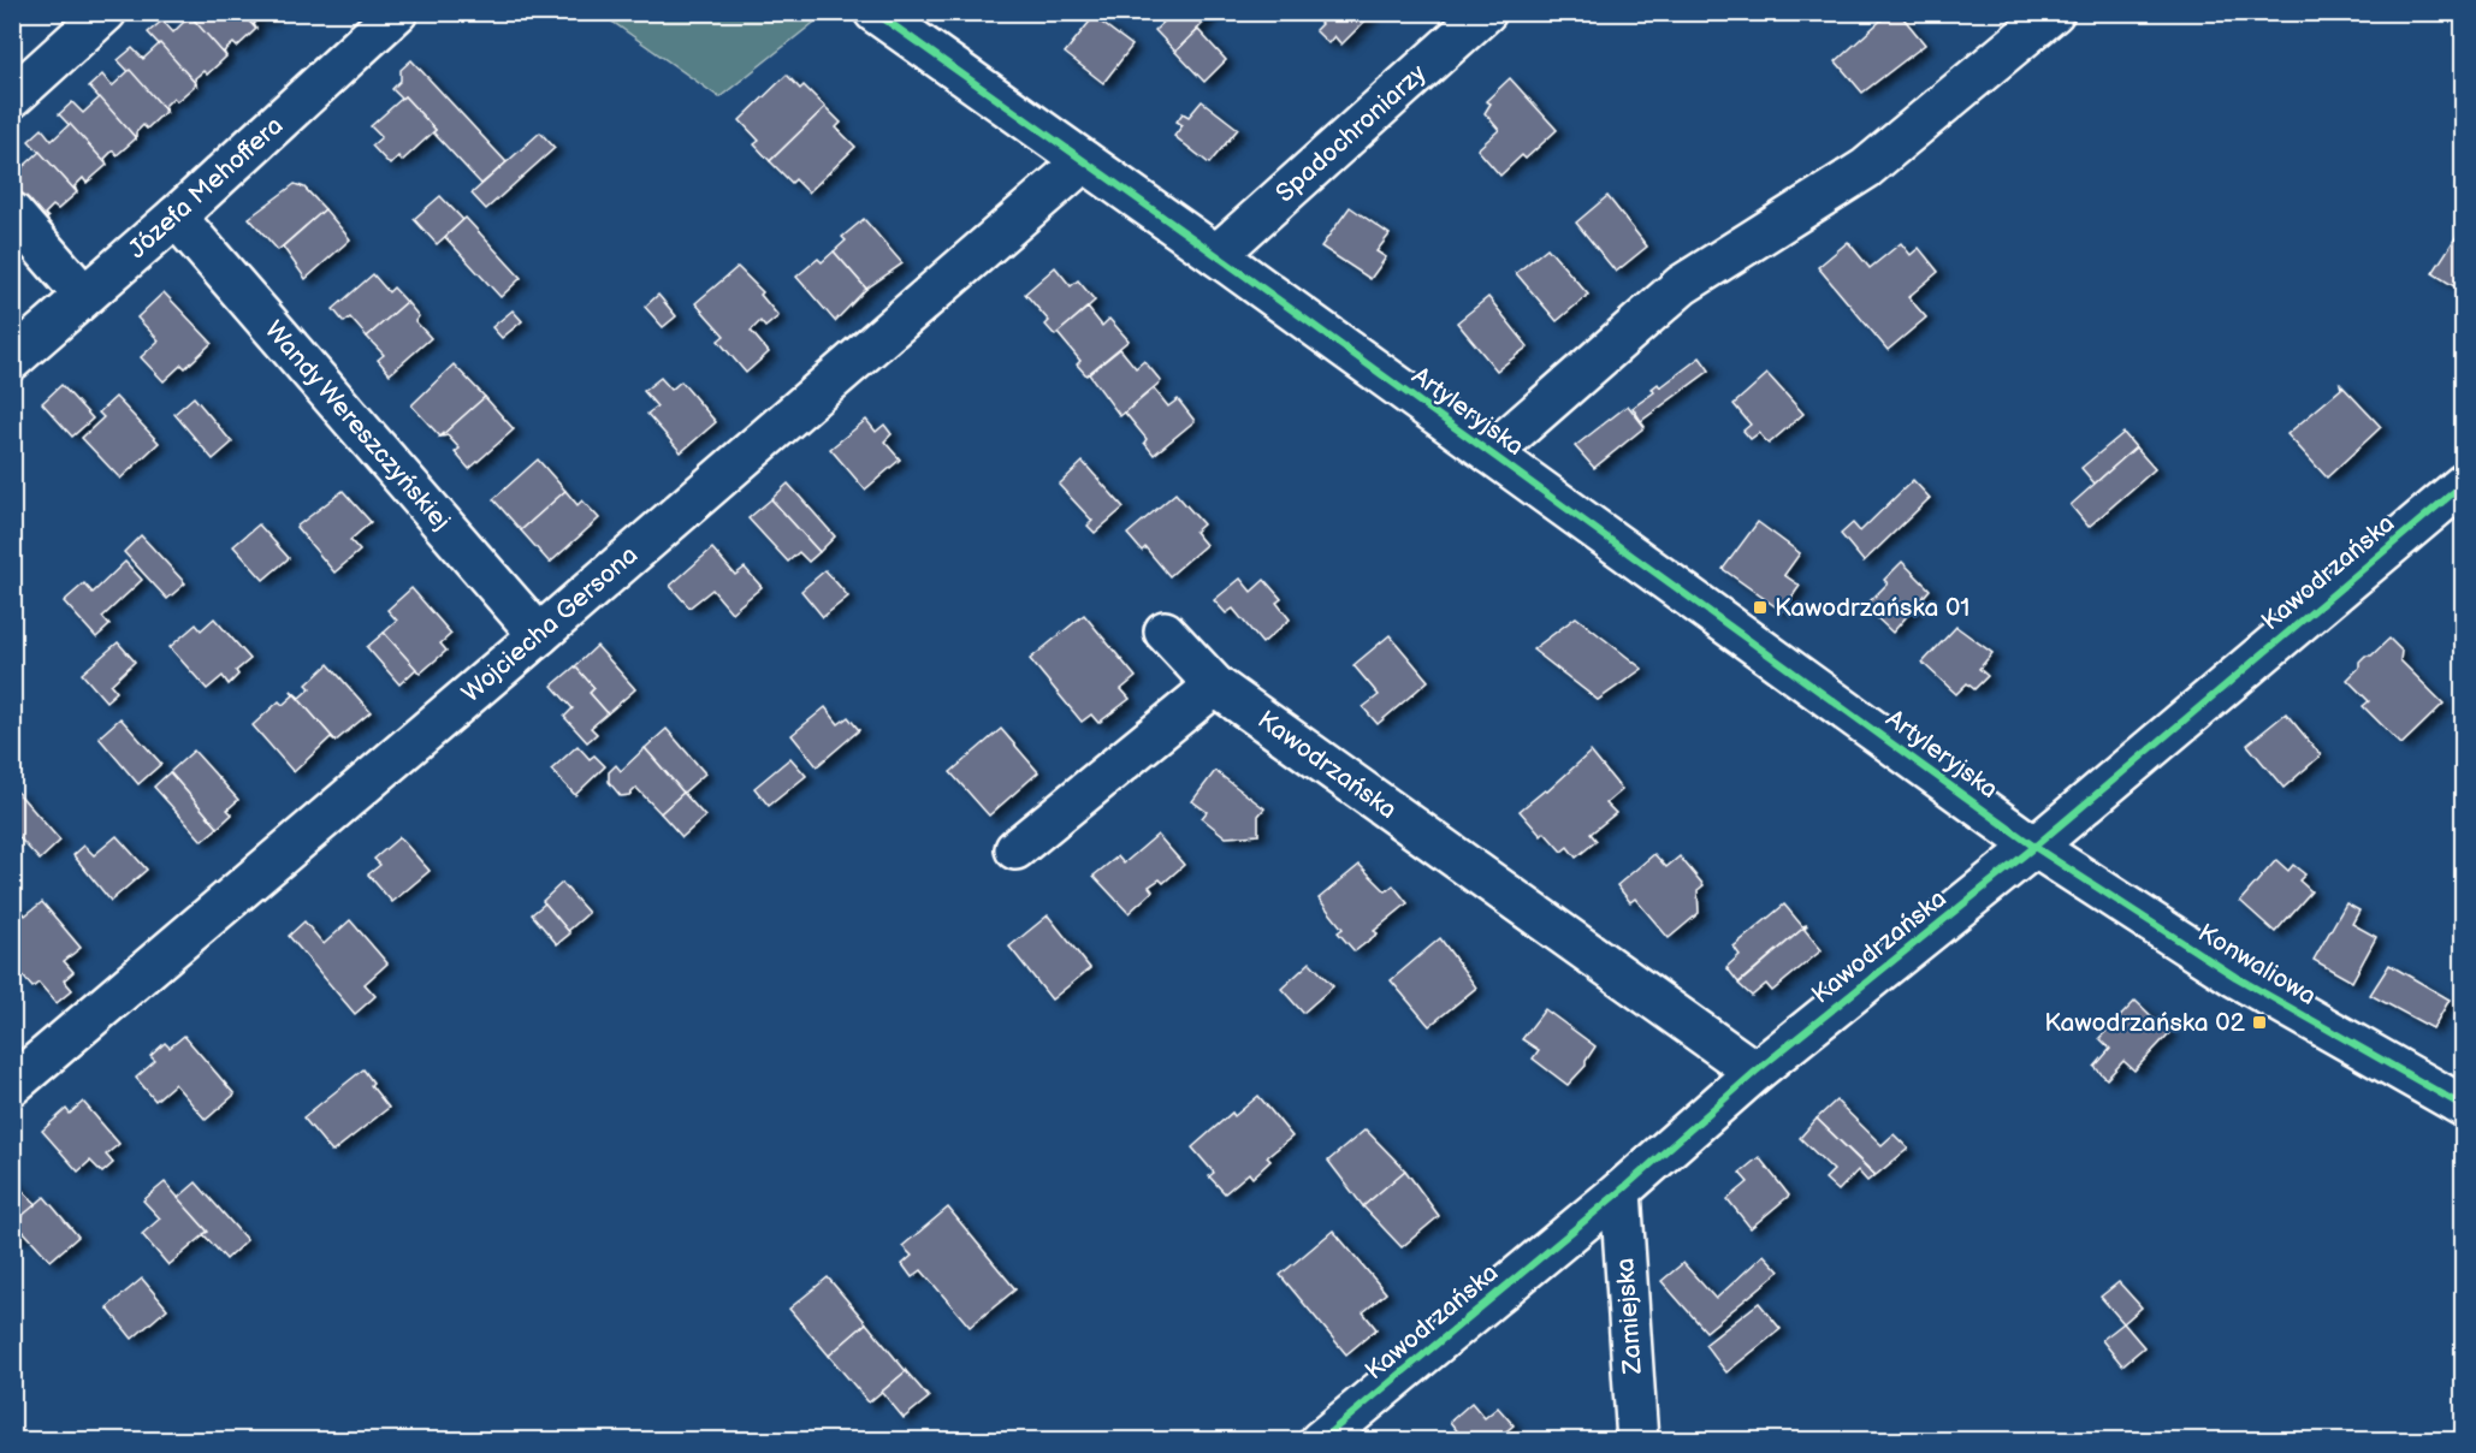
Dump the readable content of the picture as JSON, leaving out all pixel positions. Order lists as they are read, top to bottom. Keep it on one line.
{"streets":{"street":["Spadochroniarzy","Józefa Mehoffera","Artyleryjska","Wandy Wereszczyńskiej","Kawodrzańska","Wojciecha Gersona","Konwaliowa","Zamiejska"]},"crossings":[["Spadochroniarzy","Artyleryjska"],["Józefa Mehoffera","Wandy Wereszczyńskiej"],["Artyleryjska","Kawodrzańska"],["Artyleryjska","Wojciecha Gersona"],["Artyleryjska","Konwaliowa"],["Wandy Wereszczyńskiej","Wojciecha Gersona"],["Kawodrzańska","Konwaliowa"],["Kawodrzańska","Zamiejska"]],"places":{"transit":["Kawodrzańska 01","Kawodrzańska 02"]}}
